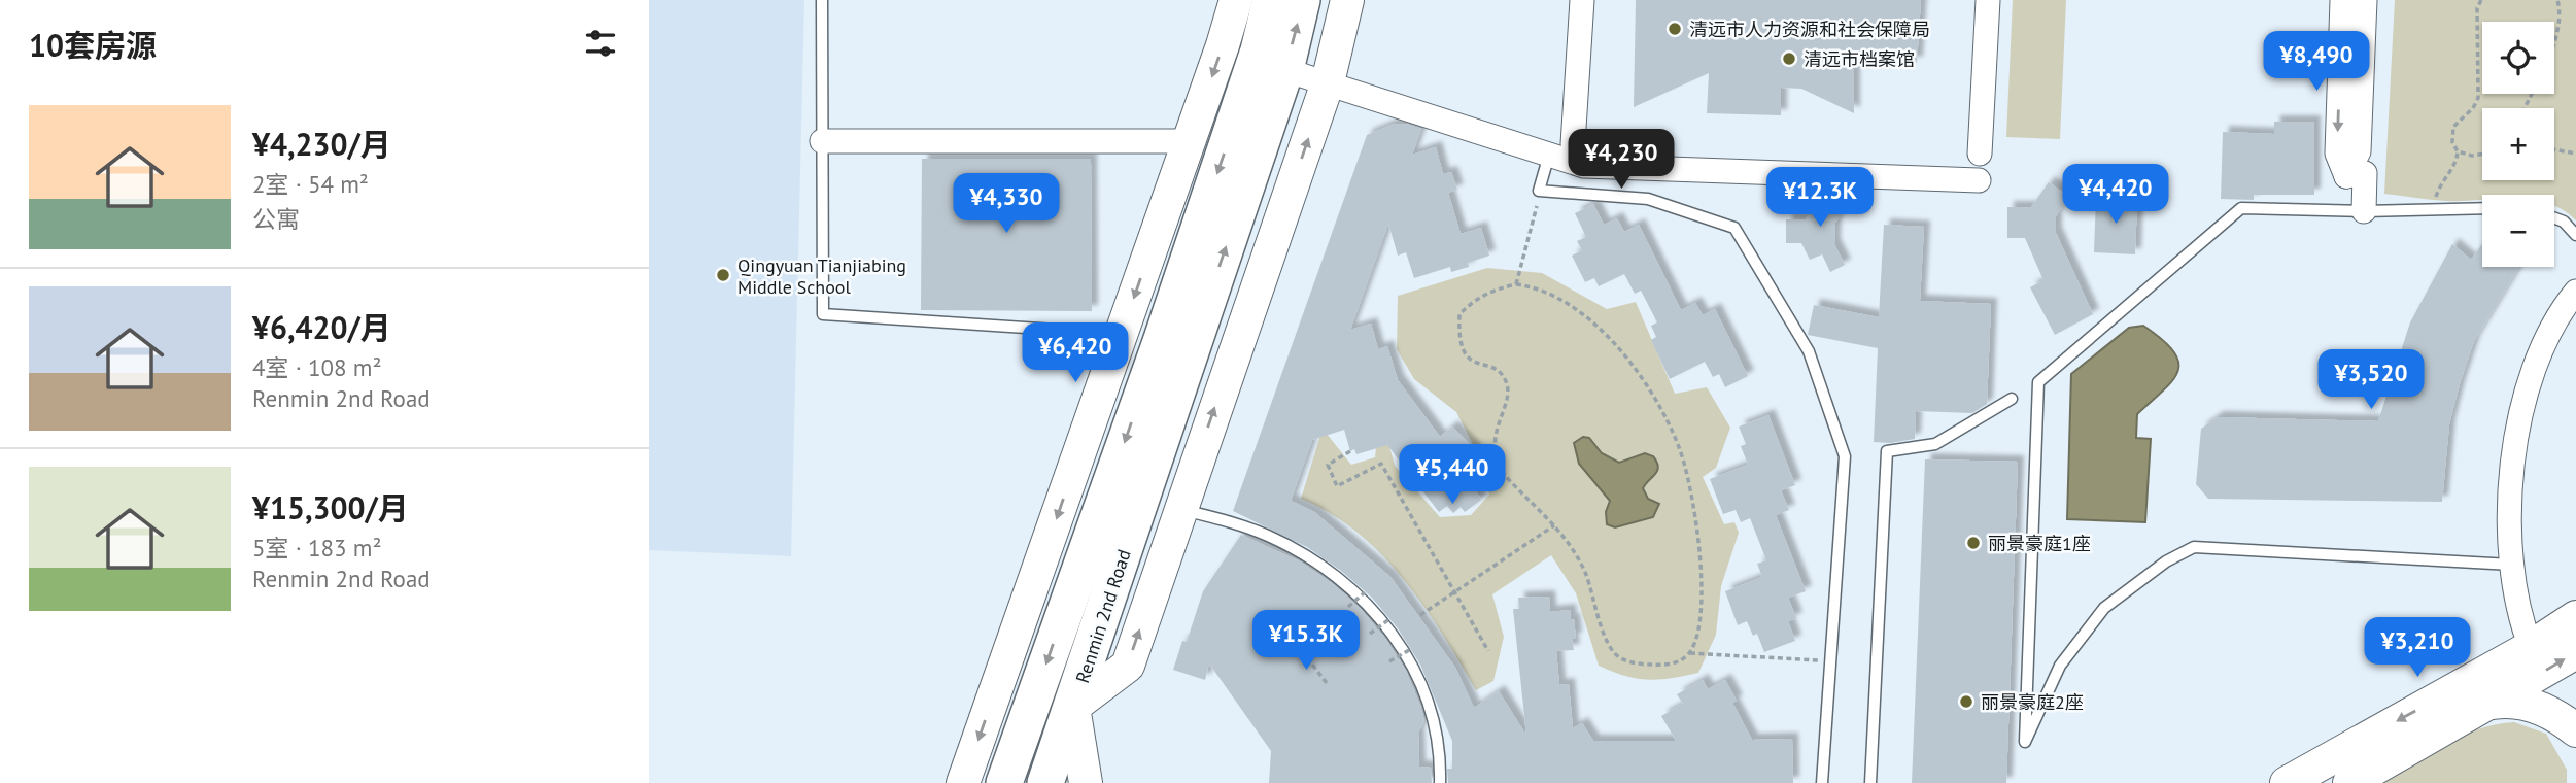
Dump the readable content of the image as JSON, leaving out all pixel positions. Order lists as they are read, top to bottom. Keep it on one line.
{"streets":{"main road":["Renmin 2nd Road"]},"places":["清远市人力资源和社会保障局","清远市档案馆","Qingyuan Tianjiabing Middle School","丽景豪庭1座","丽景豪庭2座"],"page":{"heading":"10套房源","map_buttons":["+","−"],"price":["¥8,490","¥4,230","¥4,420","¥12.3K","¥4,330","¥6,420","¥3,520","¥5,440","¥15.3K","¥3,210"],"list":[{"name":"¥4,230/月","note":"2室 · 54 m² · 公寓"},{"name":"¥6,420/月","note":"4室 · 108 m² · Renmin 2nd Road"},{"name":"¥15,300/月","note":"5室 · 183 m² · Renmin 2nd Road"}]}}
